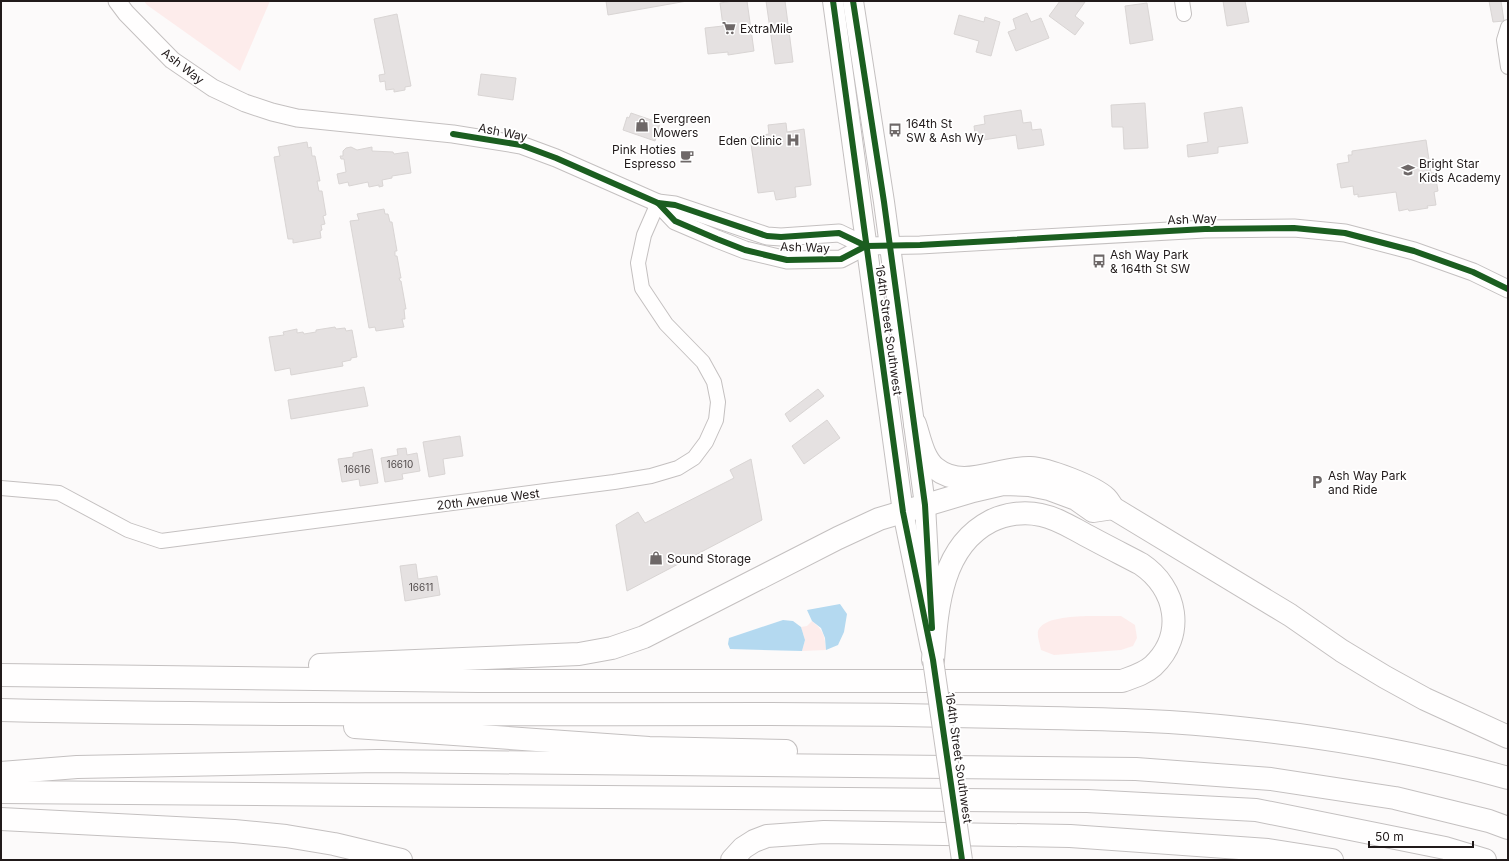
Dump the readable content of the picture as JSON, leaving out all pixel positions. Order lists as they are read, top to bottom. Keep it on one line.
{"streets":{"main road":["164th Street Southwest"],"street":["Ash Way","20th Avenue West"]},"crossings":[["Ash Way","164th Street Southwest"],["Ash Way","20th Avenue West"]],"places":{"supermarket":["ExtraMile"],"shop":["Evergreen Mowers","Sound Storage"],"bus stop":["164th St SW & Ash Wy","Ash Way Park & 164th St SW"],"hospital":["Eden Clinic"],"cafe":["Pink Hoties Espresso"],"school or university":["Bright Star Kids Academy"],"parking":["Ash Way Park and Ride"]},"house_numbers":["16610","16616","16611"],"scale_bar":"50 m"}
